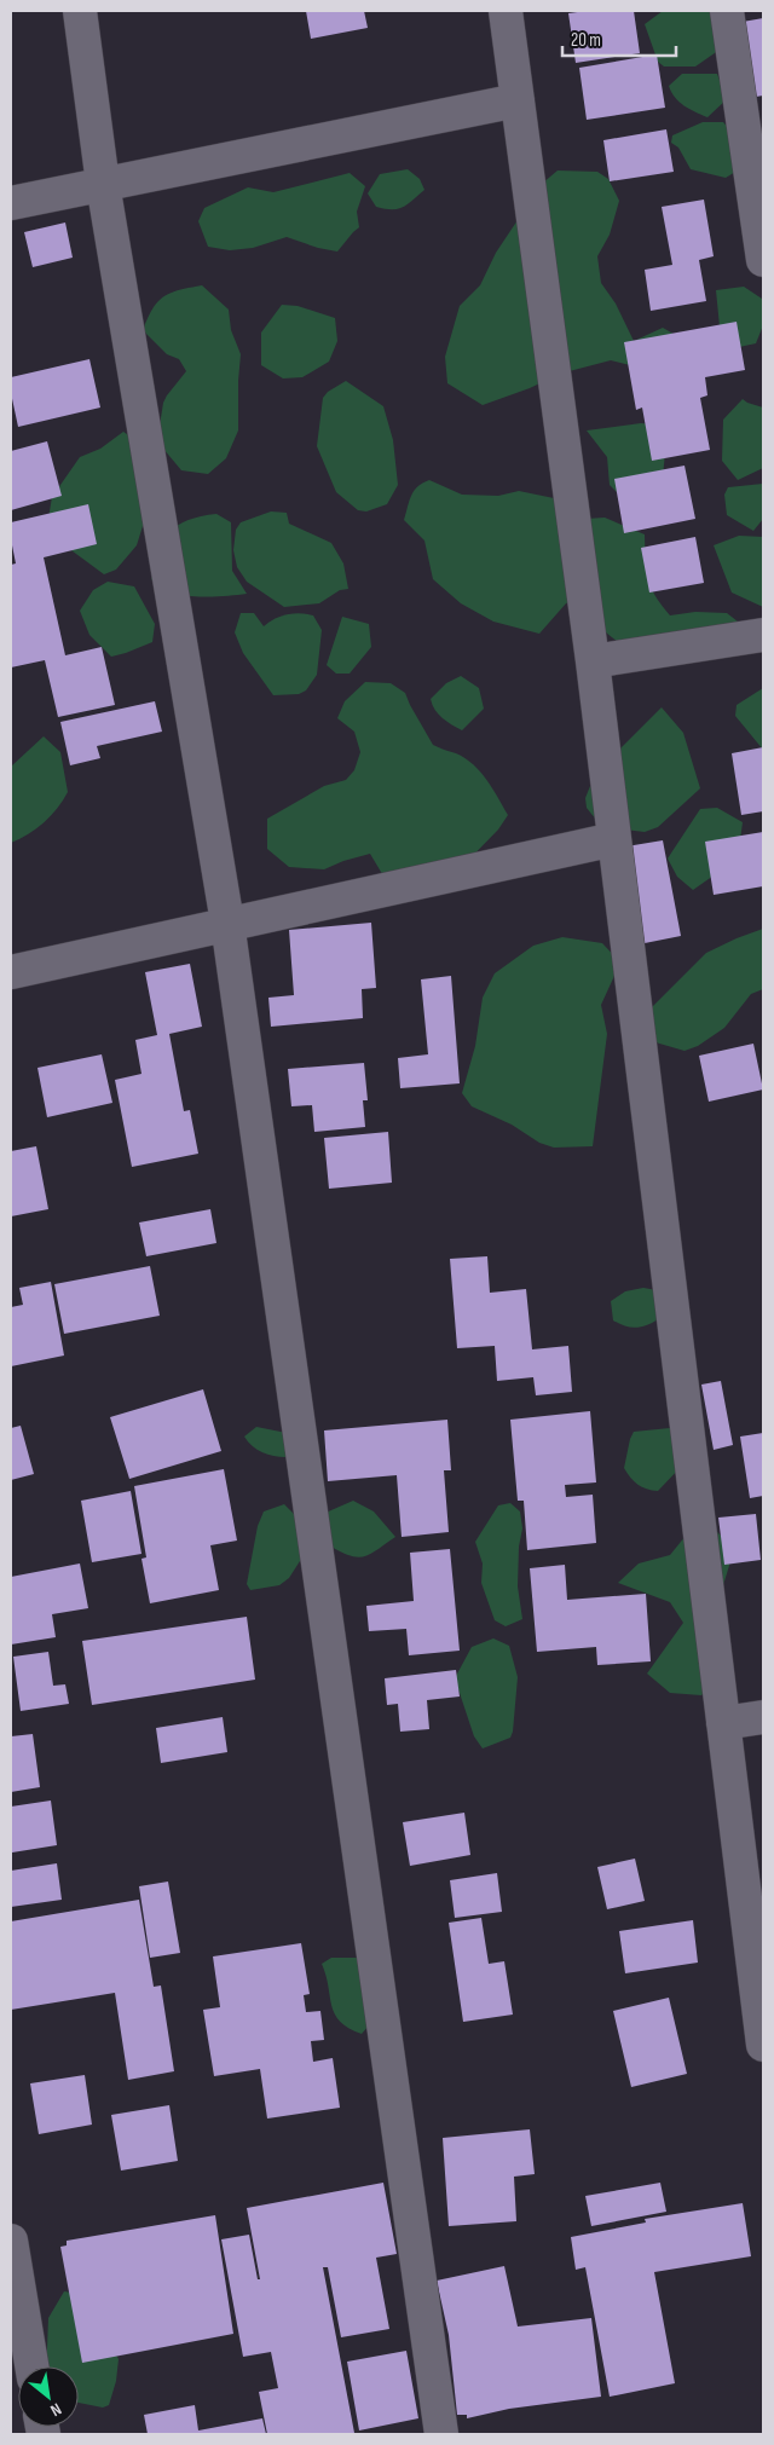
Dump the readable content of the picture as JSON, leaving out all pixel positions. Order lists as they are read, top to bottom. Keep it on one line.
{"scale_bar":"20 m","north":"bottom right"}
